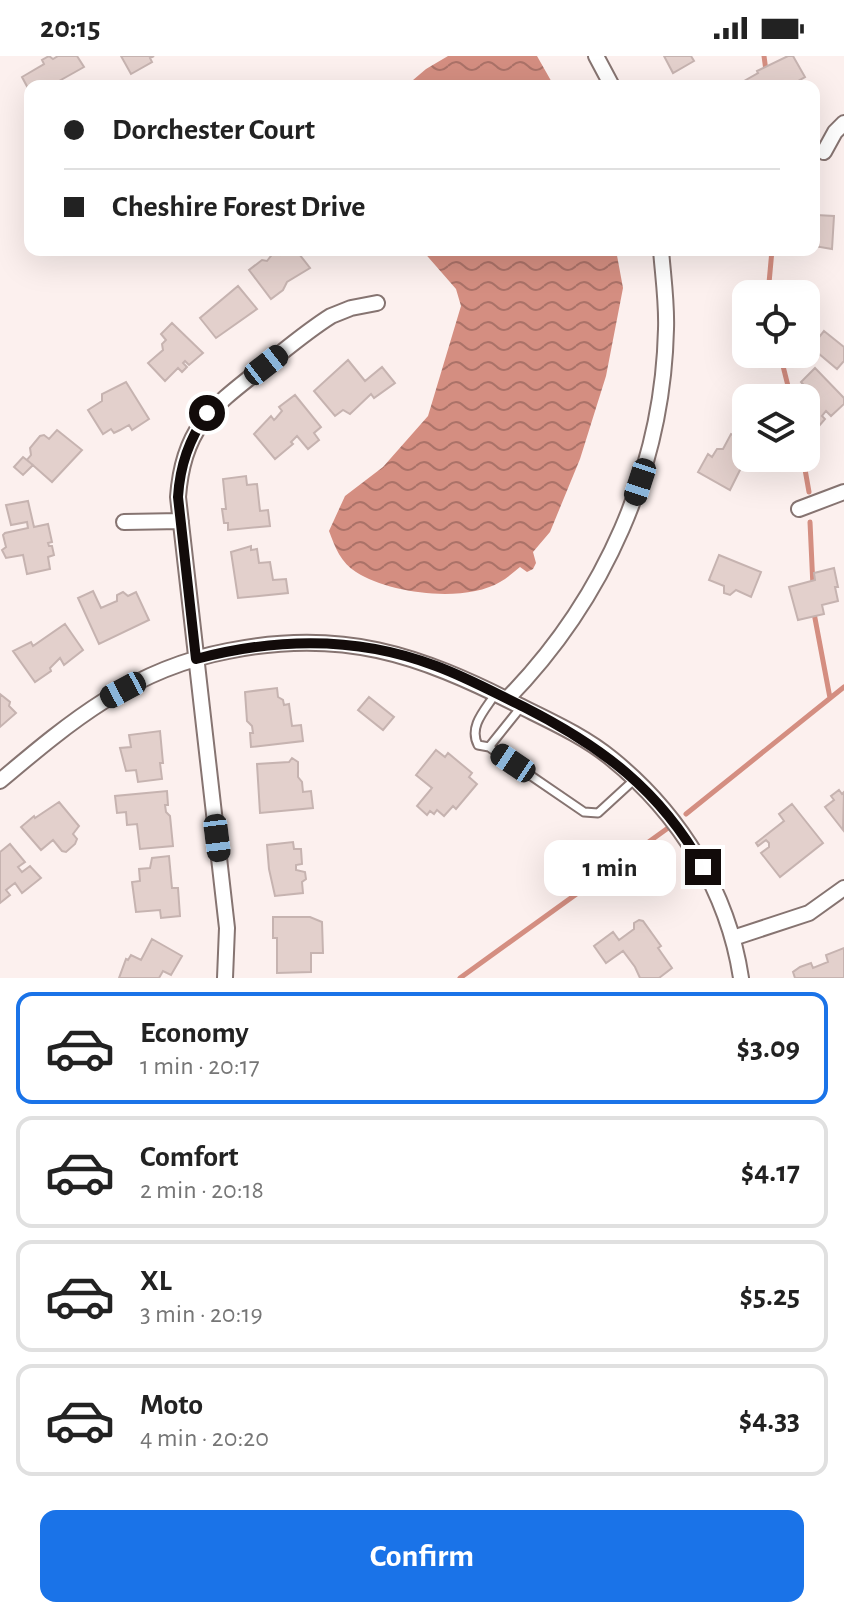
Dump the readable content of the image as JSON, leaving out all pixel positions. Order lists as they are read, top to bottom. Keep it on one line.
{"page":{"status":"20:15","banner":["Dorchester Court","Cheshire Forest Drive"],"bubble":"1 min","list":[{"name":"Economy","note":"1 min · 20:17","value":"$3.09"},{"name":"Comfort","note":"2 min · 20:18","value":"$4.17"},{"name":"XL","note":"3 min · 20:19","value":"$5.25"},{"name":"Moto","note":"4 min · 20:20","value":"$4.33"}],"buttons":"Confirm"}}
